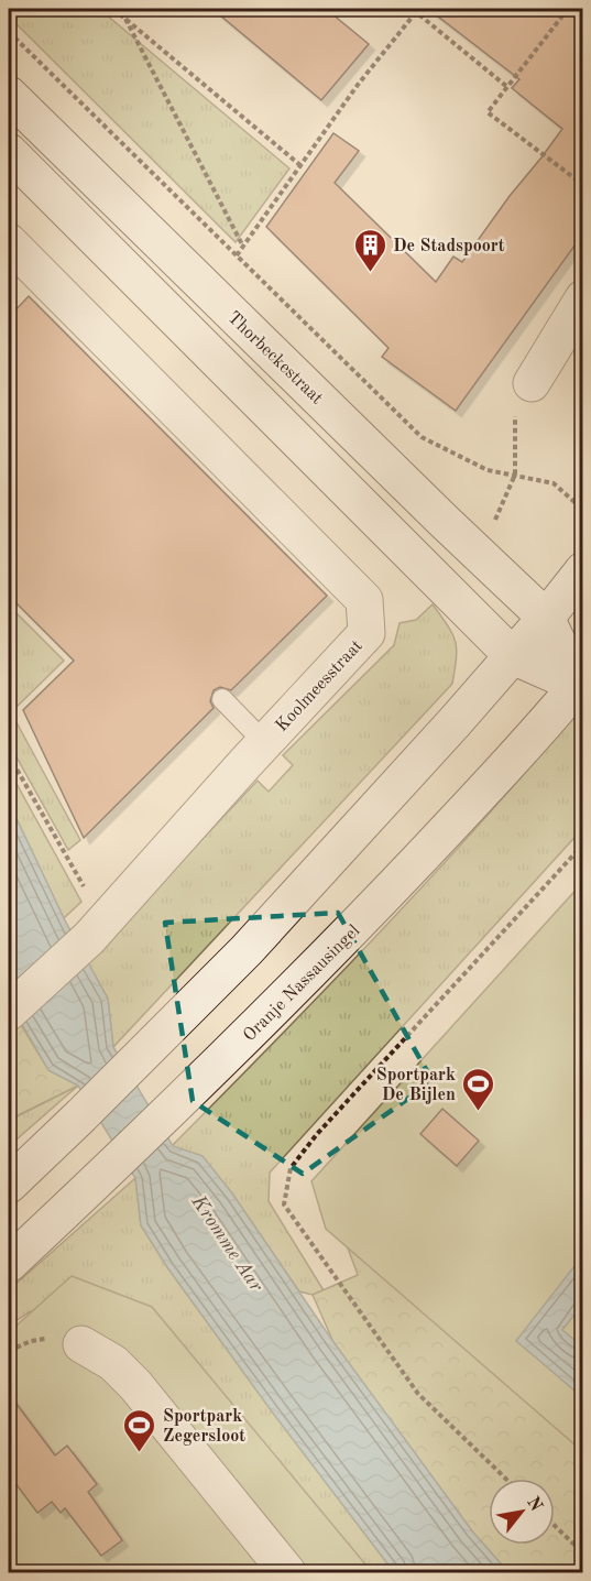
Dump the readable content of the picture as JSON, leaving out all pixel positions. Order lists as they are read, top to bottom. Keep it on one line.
{"streets":{"street":["Thorbeckestraat","Koolmeesstraat","Oranje Nassausingel"]},"water":["Kromme Aar"],"places":{"building":["De Stadspoort"],"sports":["Sportpark De Bijlen","Sportpark Zegersloot"]},"north":"top right"}
